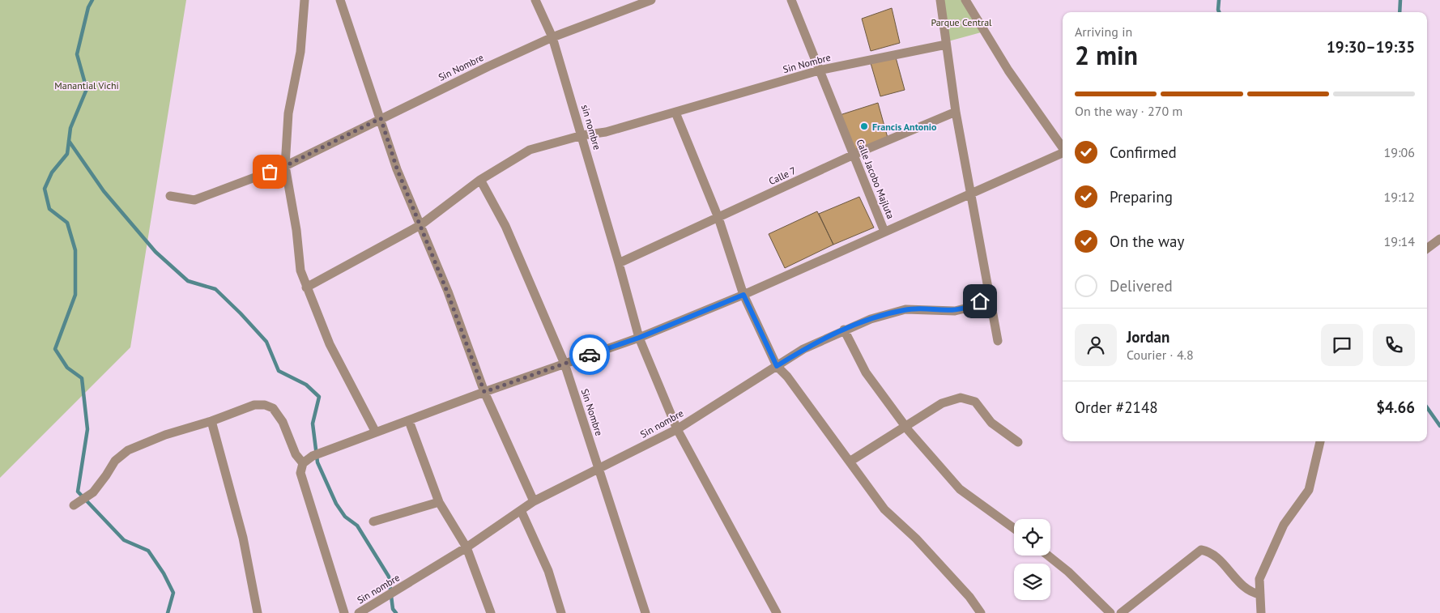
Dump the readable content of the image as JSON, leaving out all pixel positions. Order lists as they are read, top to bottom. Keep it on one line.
{"streets":{"street":["Sin Nombre","sin nombre","Calle 7","Calle Jacobo Majluta","Sin nombre"]},"crossings":[["Sin Nombre","sin nombre"],["Sin Nombre","Calle Jacobo Majluta"],["Sin Nombre","Sin nombre"],["sin nombre","Calle 7"],["sin nombre","Sin nombre"],["Calle 7","Calle Jacobo Majluta"]],"parks":["Parque Central","Manantial Vichi"],"places":["Francis Antonio"],"page":{"heading":["2 min","Arriving in","19:30–19:35"],"panel":["Jordan","Courier · 4.8","Order #2148","$4.66"],"bar":"On the way · 270 m","list":[["Confirmed","19:06"],["Preparing","19:12"],["On the way","19:14"],"Delivered"]}}
